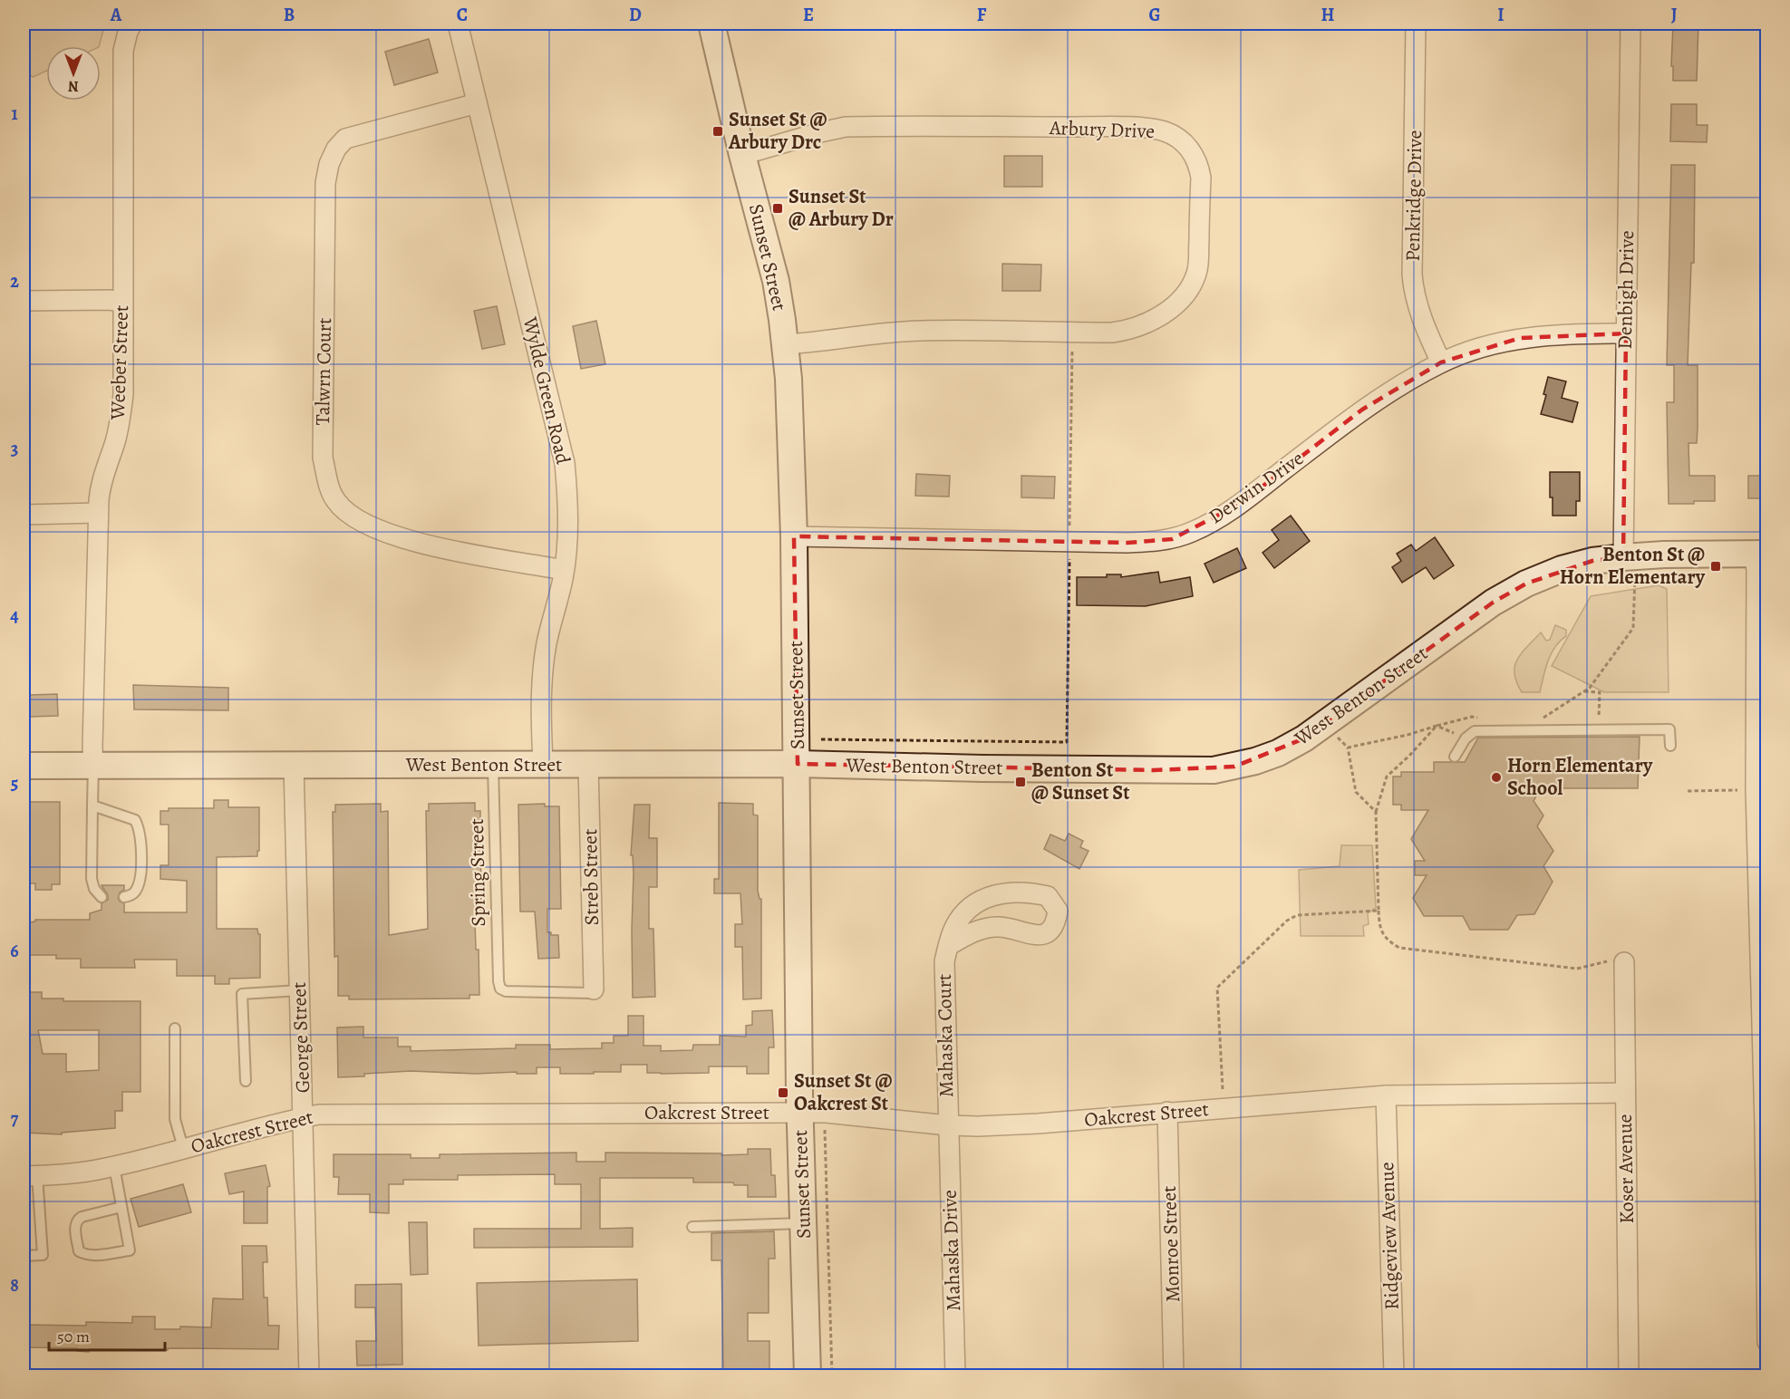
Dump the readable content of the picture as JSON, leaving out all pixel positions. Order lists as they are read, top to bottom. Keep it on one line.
{"streets":{"street":["Arbury Drive","Penkridge Drive","Sunset Street","Denbigh Drive","Weeber Street","Talwrn Court","Wylde Green Road","Derwin Drive","West Benton Street","Streb Street","Mahaska Court","George Street","Oakcrest Street","Koser Avenue","Ridgeview Avenue","Monroe Street","Mahaska Drive"],"lane":["Spring Street"]},"crossings":[["Arbury Drive","Sunset Street"],["Penkridge Drive","Derwin Drive"],["Sunset Street","Derwin Drive"],["Sunset Street","West Benton Street"],["Sunset Street","Oakcrest Street"],["Denbigh Drive","Derwin Drive"],["Denbigh Drive","West Benton Street"],["Weeber Street","West Benton Street"],["Talwrn Court","Wylde Green Road"],["Wylde Green Road","West Benton Street"],["West Benton Street","Spring Street"],["West Benton Street","Streb Street"],["West Benton Street","George Street"],["Spring Street","Streb Street"],["Mahaska Court","Oakcrest Street"],["Mahaska Court","Mahaska Drive"],["George Street","Oakcrest Street"],["Oakcrest Street","Koser Avenue"],["Oakcrest Street","Ridgeview Avenue"],["Oakcrest Street","Monroe Street"],["Oakcrest Street","Mahaska Drive"]],"places":{"transit":["Sunset St @ Arbury Drc","Sunset St @ Arbury Dr","Benton St @ Horn Elementary","Benton St @ Sunset St","Sunset St @ Oakcrest St"],"other":["Horn Elementary School"]},"scale_bar":"50 m","north":"bottom","grid":{"columns":["A","B","C","D","E","F","G","H","I","J"],"rows":["1","2","3","4","5","6","7","8"]}}
